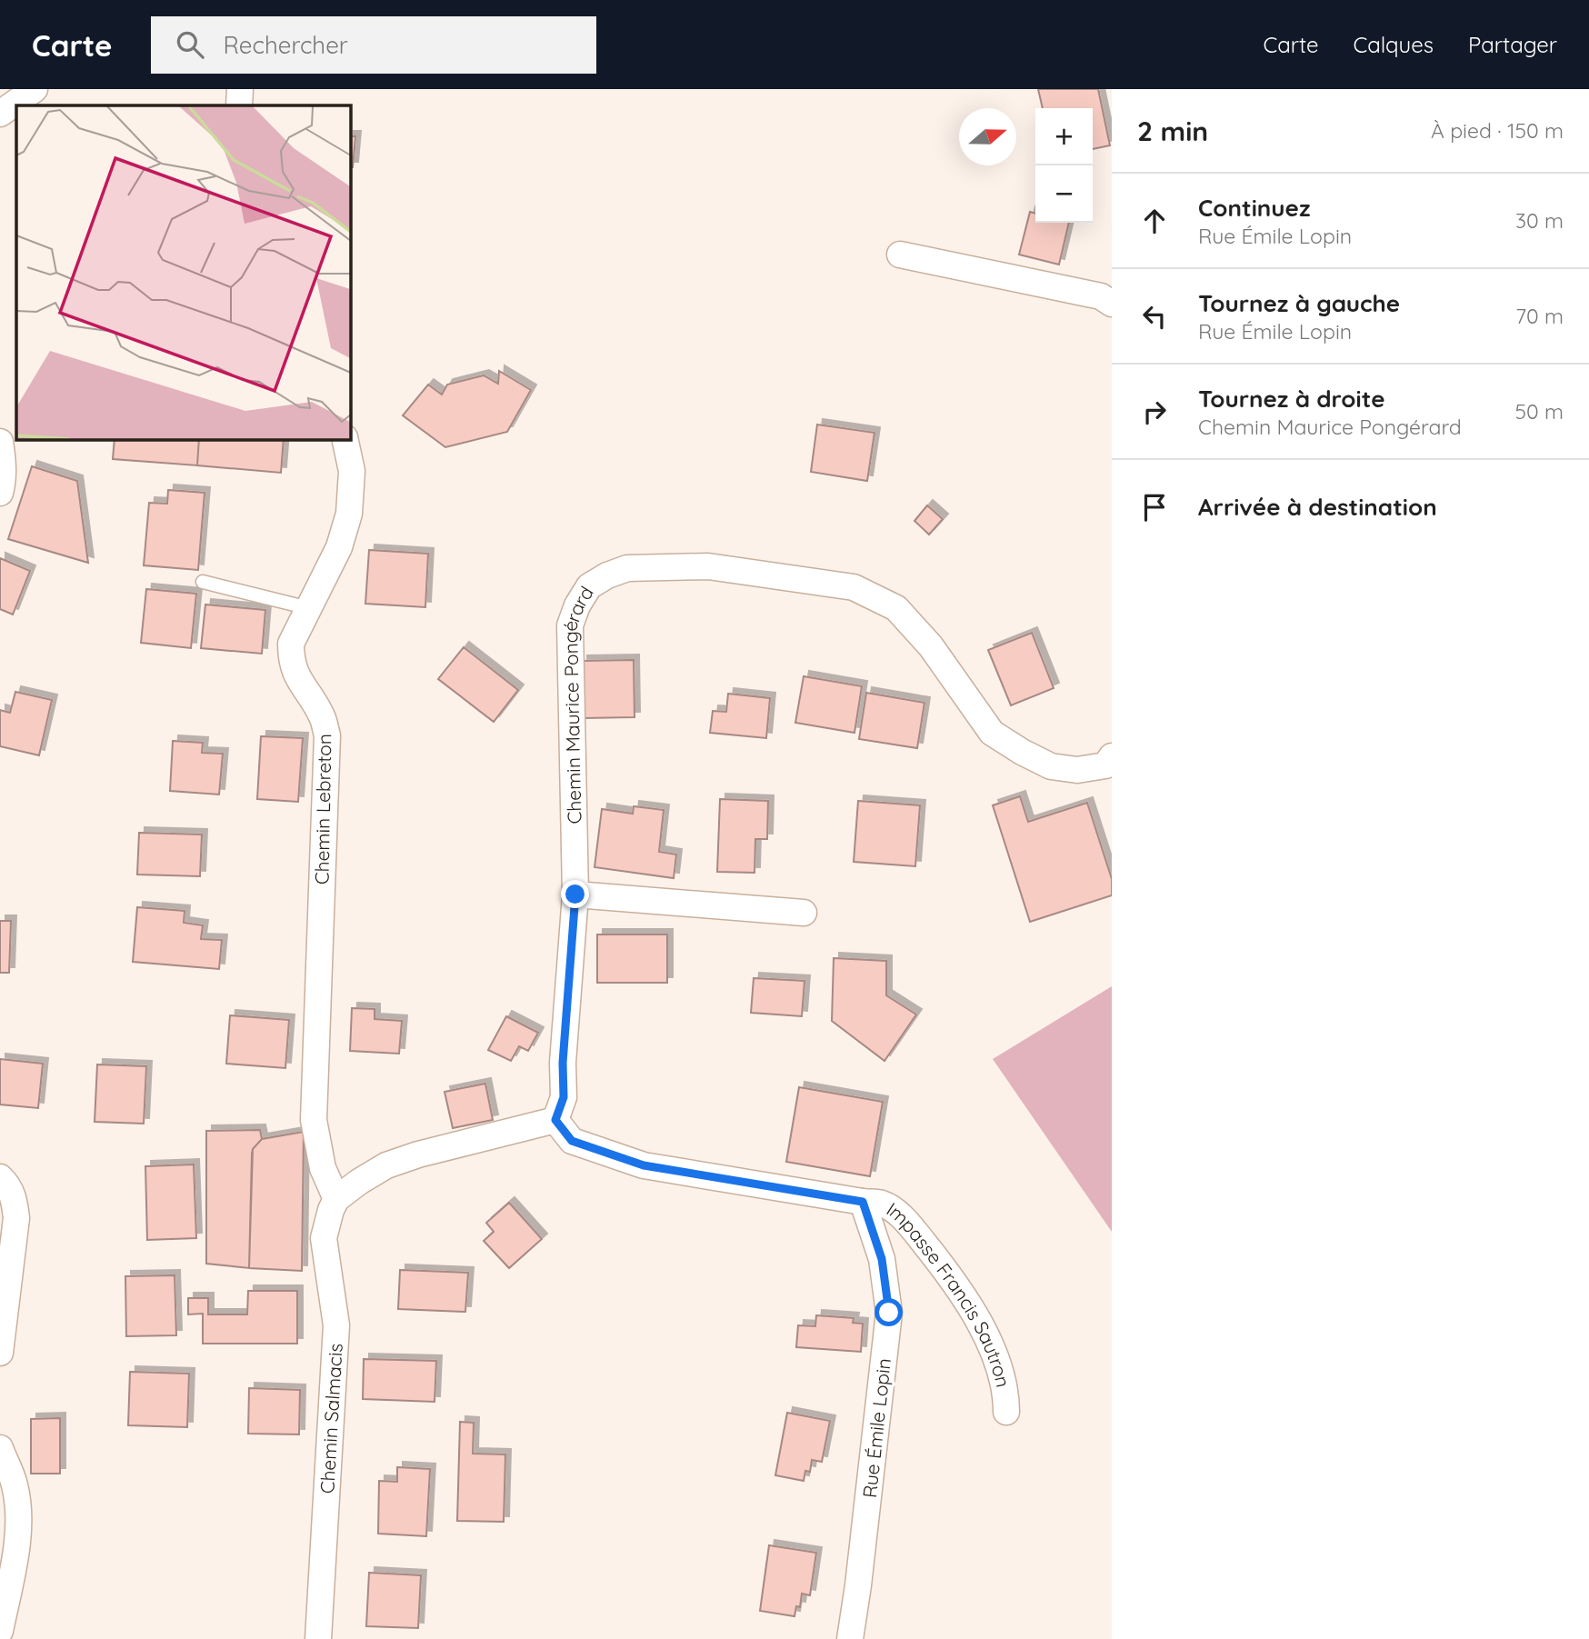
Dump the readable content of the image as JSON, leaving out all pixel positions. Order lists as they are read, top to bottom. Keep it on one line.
{"streets":{"street":["Chemin Maurice Pongérard","Chemin Lebreton","Impasse Francis Sautron","Chemin Salmacis","Rue Émile Lopin"]},"crossings":[["Chemin Lebreton","Chemin Salmacis"],["Impasse Francis Sautron","Rue Émile Lopin"]],"north":"right","page":{"header":"Carte","search":"Rechercher","nav":["Carte","Calques","Partager"],"heading":["2 min","À pied · 150 m"],"map_buttons":["+","−"],"list":[["Continuez","Rue Émile Lopin","30 m"],["Tournez à gauche","Rue Émile Lopin","70 m"],["Tournez à droite","Chemin Maurice Pongérard","50 m"],"Arrivée à destination"]}}
